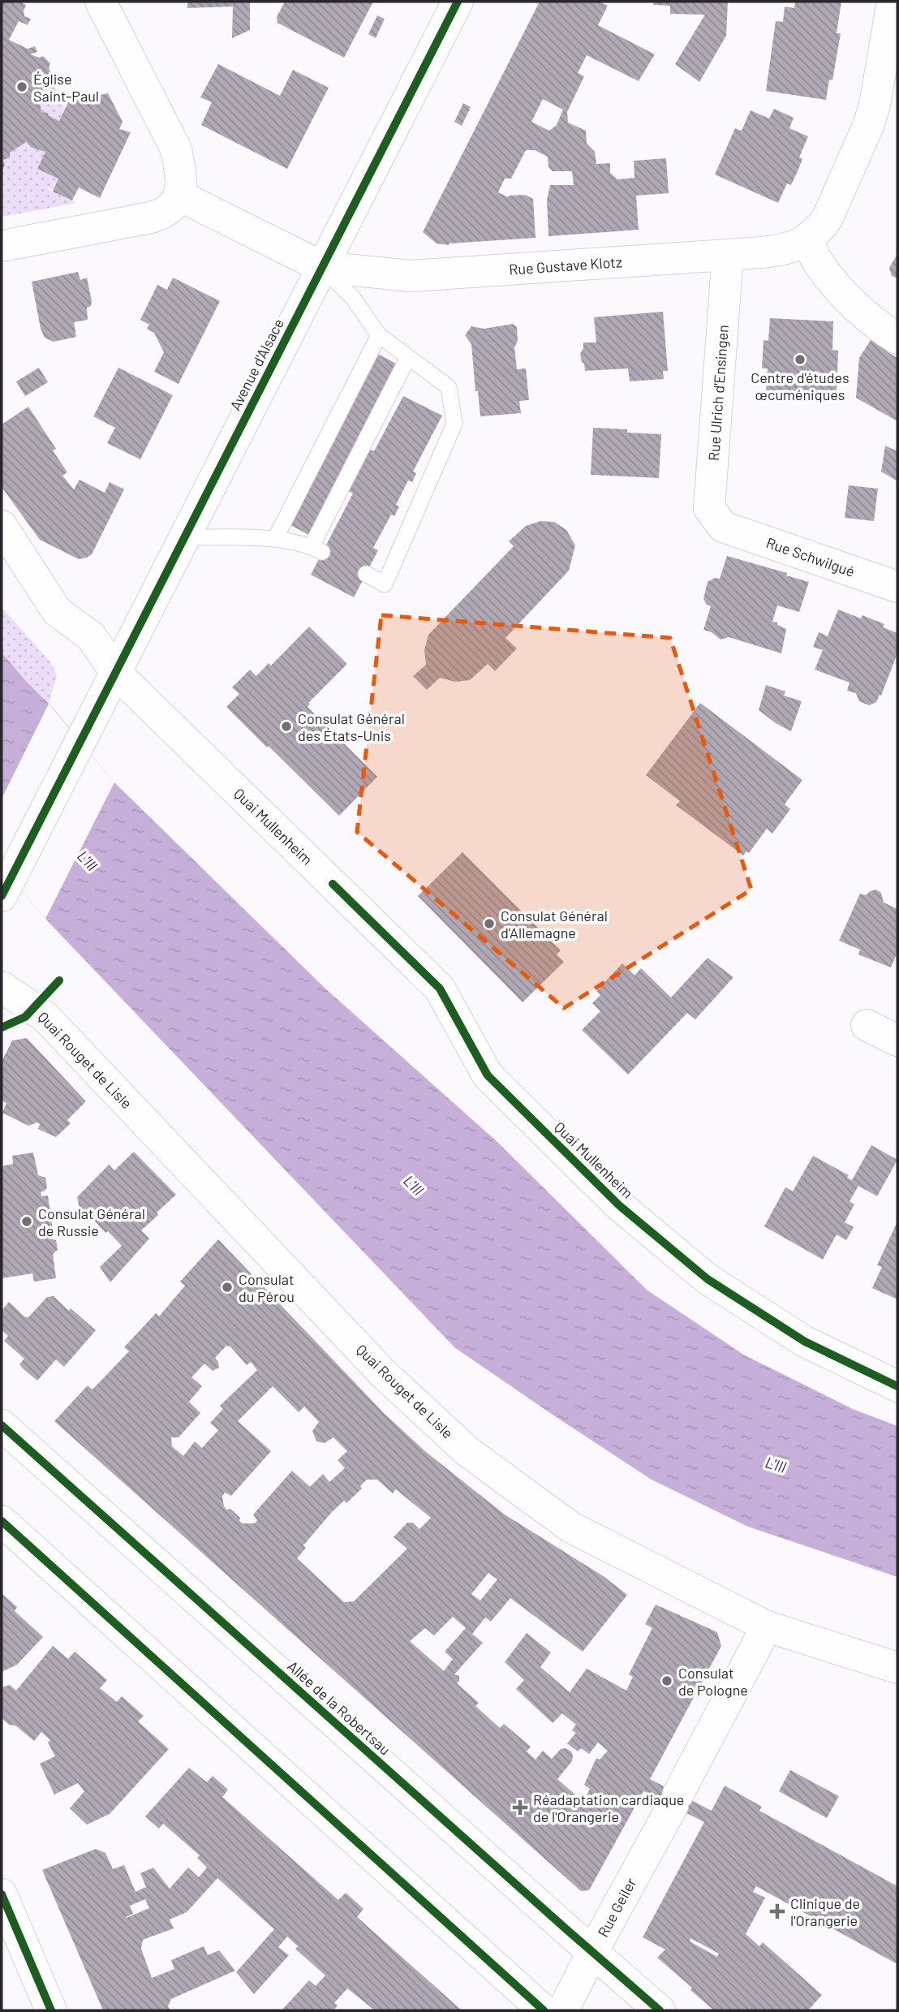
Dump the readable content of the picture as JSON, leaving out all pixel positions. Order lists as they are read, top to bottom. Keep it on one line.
{"streets":{"street":["Rue Gustave Klotz","Avenue d'Alsace","Rue Ulrich d'Ensingen","Rue Schwilgué","Quai Mullenheim","Quai Rouget de Lisle","Allée de la Robertsau","Rue Geiler"]},"crossings":[["Rue Gustave Klotz","Avenue d'Alsace"],["Rue Gustave Klotz","Rue Ulrich d'Ensingen"],["Avenue d'Alsace","Quai Mullenheim"],["Rue Ulrich d'Ensingen","Rue Schwilgué"],["Quai Rouget de Lisle","Rue Geiler"],["Allée de la Robertsau","Rue Geiler"]],"water":["L'Ill"],"places":{"other":["Église Saint-Paul","Centre d'études œcuméniques","Consulat Général des États-Unis","Consulat Général d'Allemagne","Consulat Général de Russie","Consulat du Pérou","Consulat de Pologne"],"health":["Réadaptation cardiaque de l'Orangerie","Clinique de l'Orangerie"]}}
